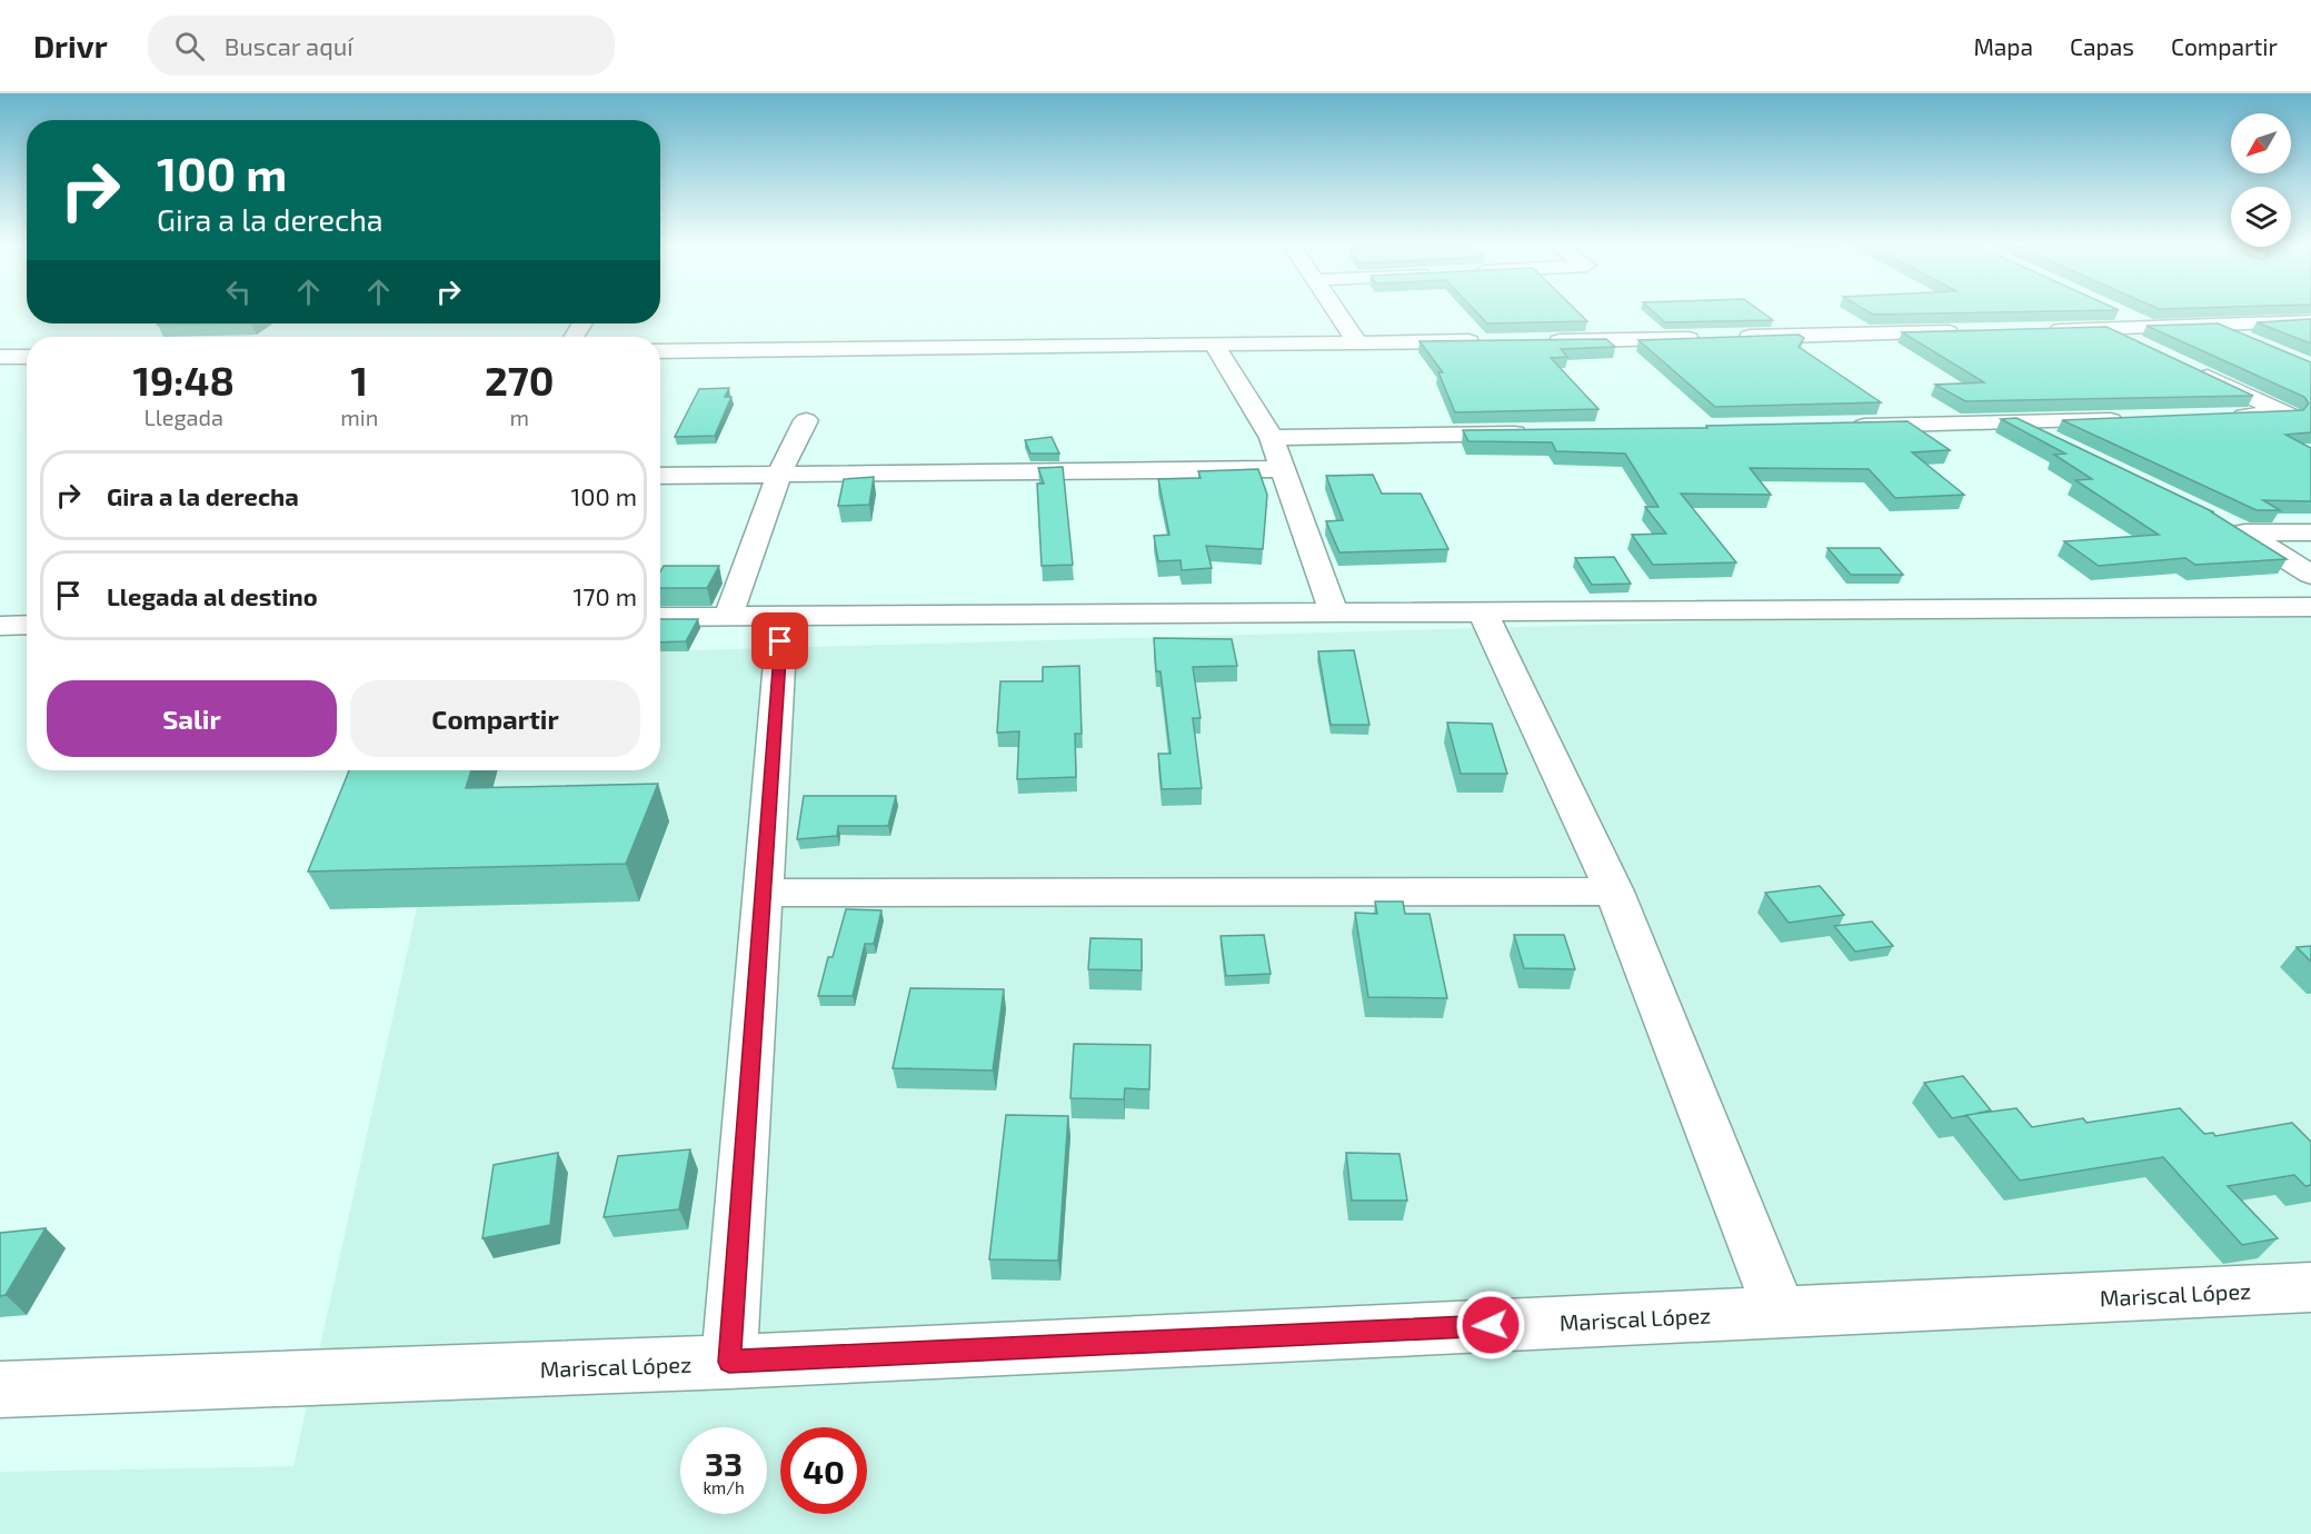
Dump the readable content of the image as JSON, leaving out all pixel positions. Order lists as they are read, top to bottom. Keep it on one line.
{"streets":{"street":["Mariscal López"]},"north":"bottom left","page":{"header":"Drivr","search":"Buscar aquí","nav":["Mapa","Capas","Compartir"],"turn":["100 m","Gira a la derecha"],"eta":["19:48","Llegada","1","min","270","m"],"list":[{"name":"Gira a la derecha","value":"100 m"},{"name":"Llegada al destino","value":"170 m"}],"buttons":["Salir","Compartir"],"speed":"33 km/h","limit":"40"}}
